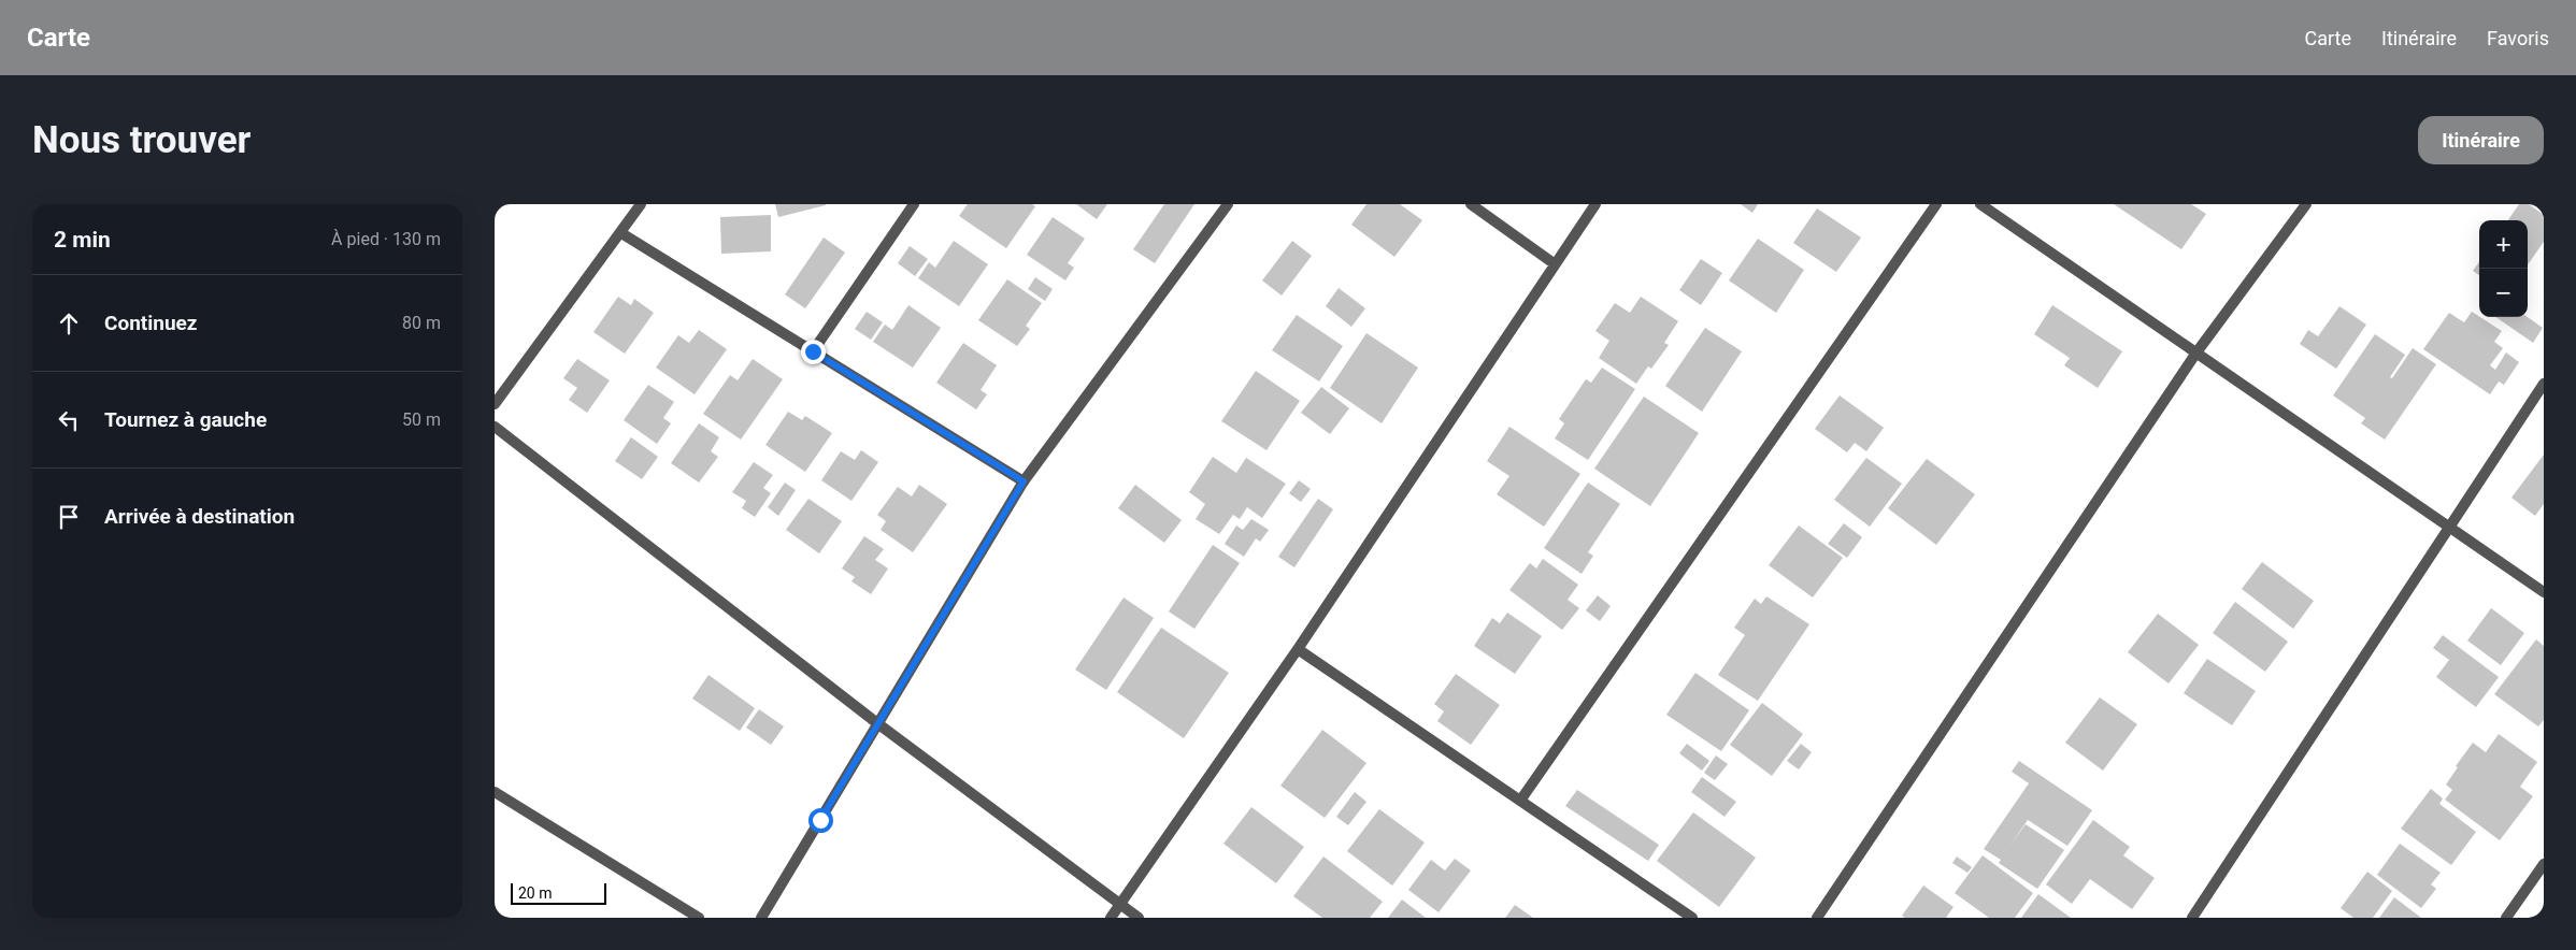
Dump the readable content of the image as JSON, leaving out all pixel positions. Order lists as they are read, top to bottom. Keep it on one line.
{"scale_bar":"20 m","page":{"header":"Carte","nav":["Carte","Itinéraire","Favoris"],"buttons":"Itinéraire","title":"Nous trouver","heading":["2 min","À pied · 130 m"],"map_buttons":["+","−"],"list":[["Continuez","80 m"],["Tournez à gauche","50 m"],"Arrivée à destination"],"scale":"20 m"}}
